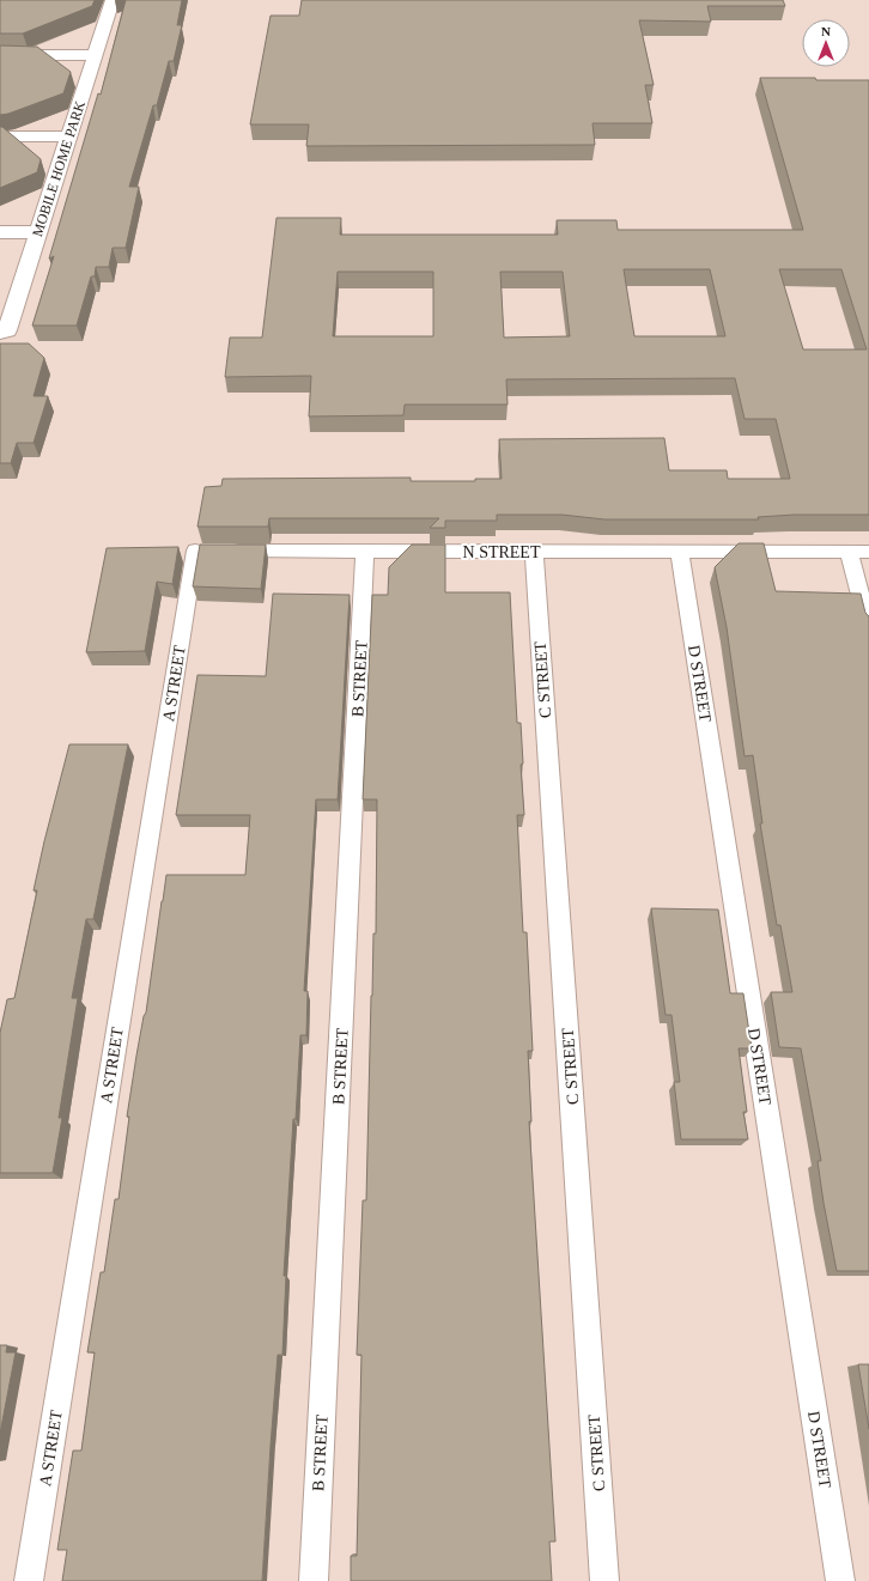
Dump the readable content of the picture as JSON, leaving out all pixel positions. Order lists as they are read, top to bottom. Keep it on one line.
{"streets":{"street":["MOBILE HOME PARK"],"lane":["N STREET","B STREET","C STREET","A STREET","D STREET"]},"crossings":[["N STREET","B STREET"],["N STREET","C STREET"],["N STREET","A STREET"],["N STREET","D STREET"]],"north":"top"}
